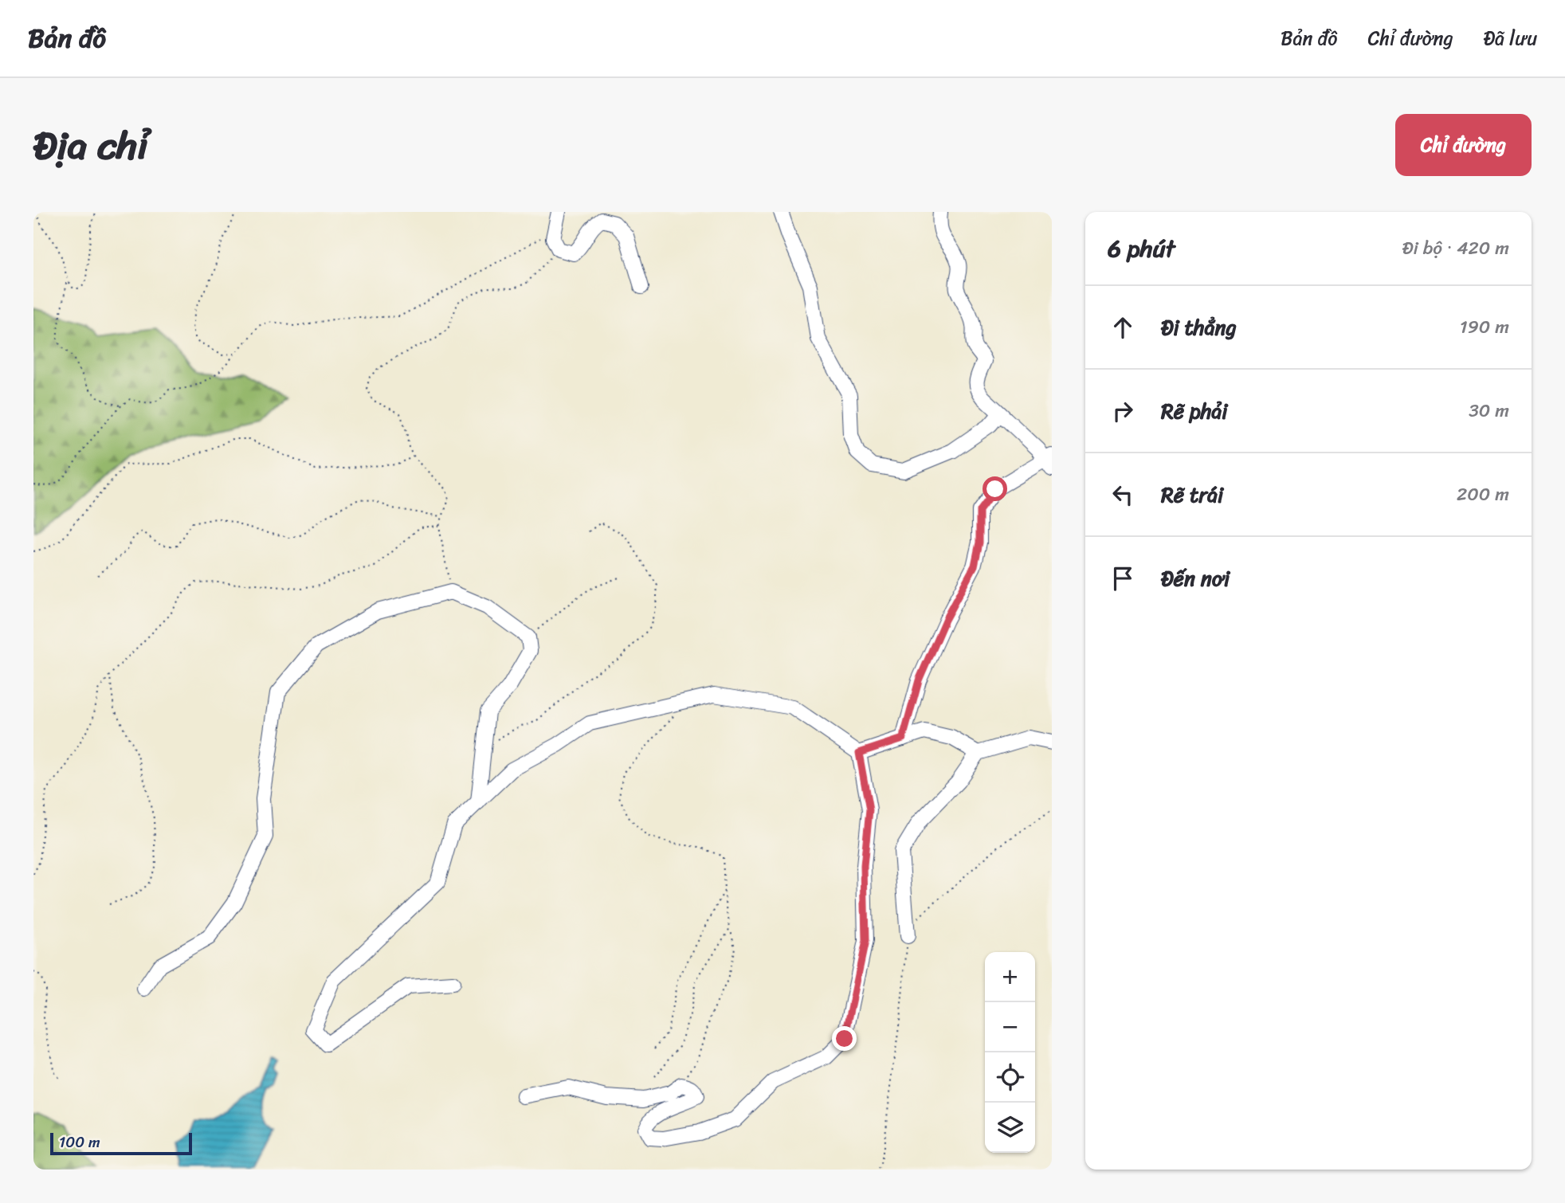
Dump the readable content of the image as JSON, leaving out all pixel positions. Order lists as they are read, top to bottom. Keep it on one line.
{"scale_bar":"100 m","page":{"header":"Bản đồ","nav":["Bản đồ","Chỉ đường","Đã lưu"],"title":"Địa chỉ","buttons":"Chỉ đường","heading":["6 phút","Đi bộ · 420 m"],"list":[["Đi thẳng","190 m"],["Rẽ phải","30 m"],["Rẽ trái","200 m"],"Đến nơi"],"map_buttons":["+","−"],"scale":"100 m"}}
